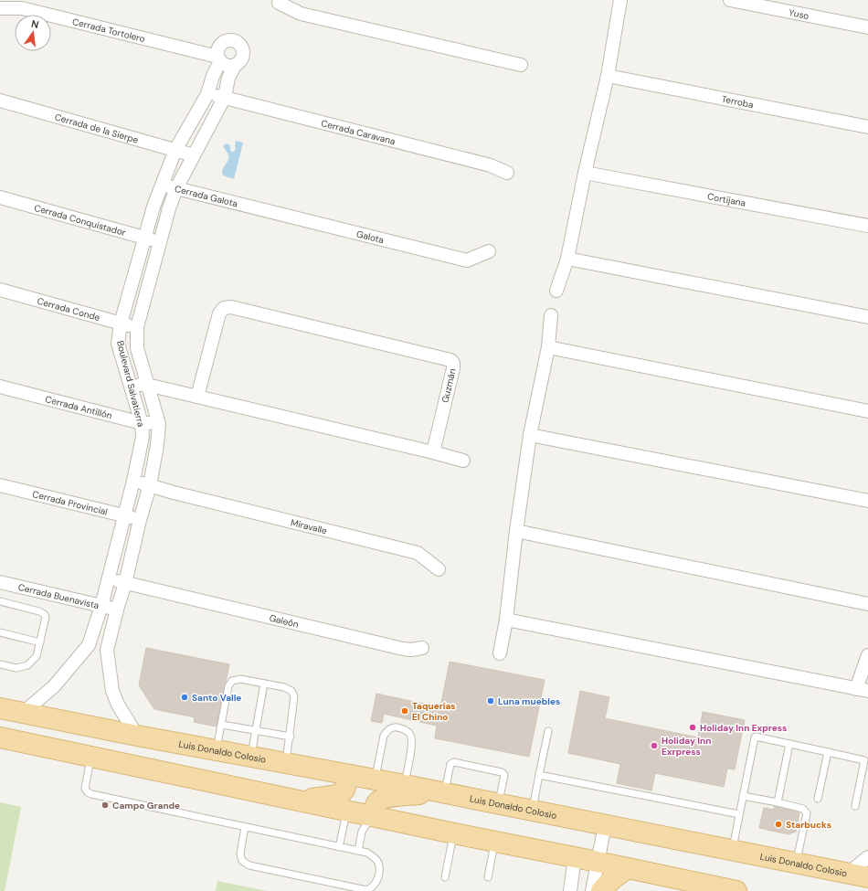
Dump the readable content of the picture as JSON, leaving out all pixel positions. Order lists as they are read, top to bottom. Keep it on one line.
{"streets":{"main road":["Luis Donaldo Colosio"],"street":["Yuso","Cerrada Tortolero","Terroba","Cerrada de la Sierpe","Cerrada Caravana","Cerrada Galota","Cortijana","Cerrada Conquistador","Galota","Cerrada Conde","Boulevard Salvatierra","Guzmán","Cerrada Antillón","Cerrada Provincial","Miravalle","Cerrada Buenavista","Galeón"]},"crossings":[["Cerrada Tortolero","Boulevard Salvatierra"],["Cerrada de la Sierpe","Boulevard Salvatierra"],["Cerrada Caravana","Boulevard Salvatierra"],["Cerrada Galota","Galota"],["Cerrada Galota","Boulevard Salvatierra"],["Cerrada Conquistador","Boulevard Salvatierra"],["Cerrada Conde","Boulevard Salvatierra"],["Boulevard Salvatierra","Cerrada Antillón"],["Boulevard Salvatierra","Cerrada Provincial"],["Boulevard Salvatierra","Miravalle"],["Boulevard Salvatierra","Cerrada Buenavista"],["Boulevard Salvatierra","Galeón"],["Boulevard Salvatierra","Luis Donaldo Colosio"]],"places":["Santo Valle","Luna muebles","Taquerías El Chino","Holiday Inn Express","Holiday Inn Exrpress","Campo Grande","Starbucks"],"north":"top"}
